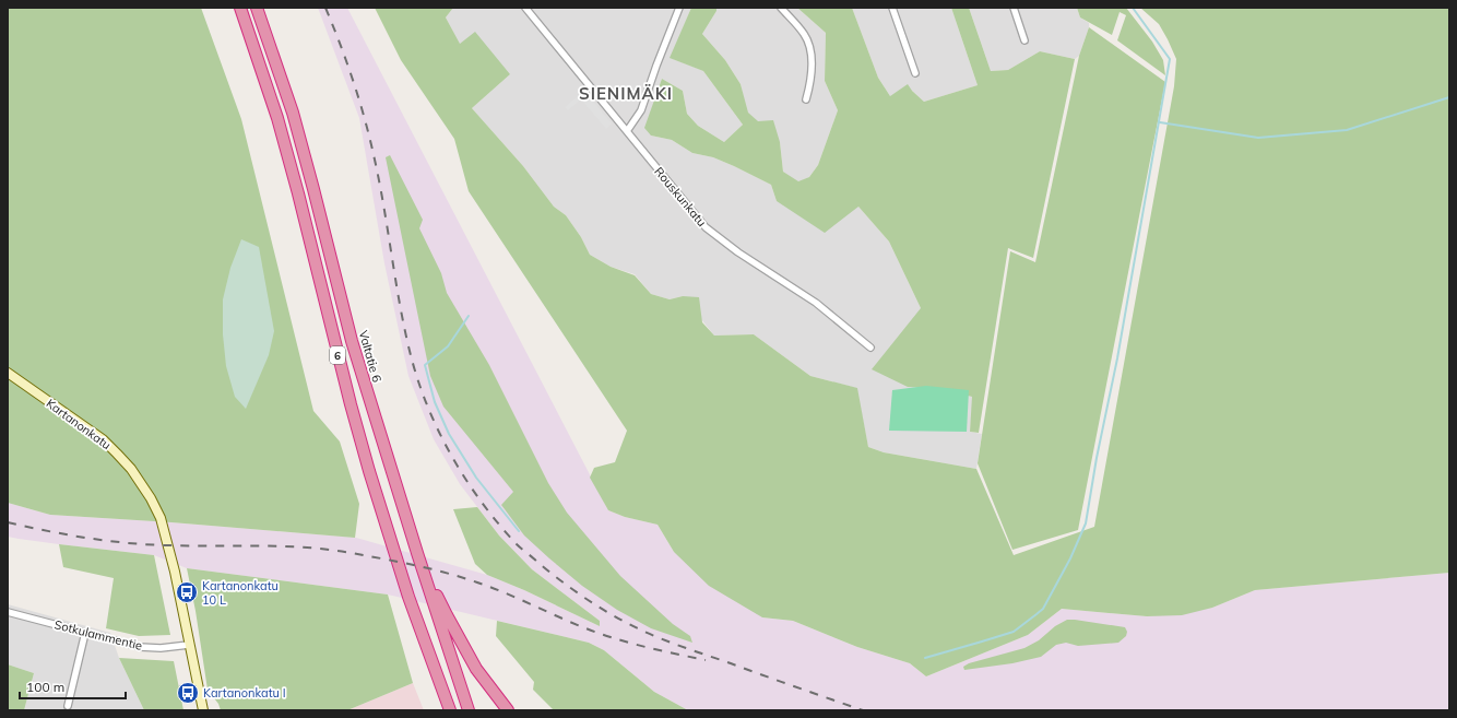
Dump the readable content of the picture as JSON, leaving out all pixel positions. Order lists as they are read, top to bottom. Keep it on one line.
{"streets":{"highway":["6","Valtatie 6"],"main road":["Kartanonkatu"],"street":["Rouskunkatu","Sotkulammentie"]},"crossings":[["Kartanonkatu","Sotkulammentie"]],"districts":["SIENIMÄKI"],"places":{"bus stop":["Kartanonkatu 10 L","Kartanonkatu I"]},"scale_bar":"100 m"}
